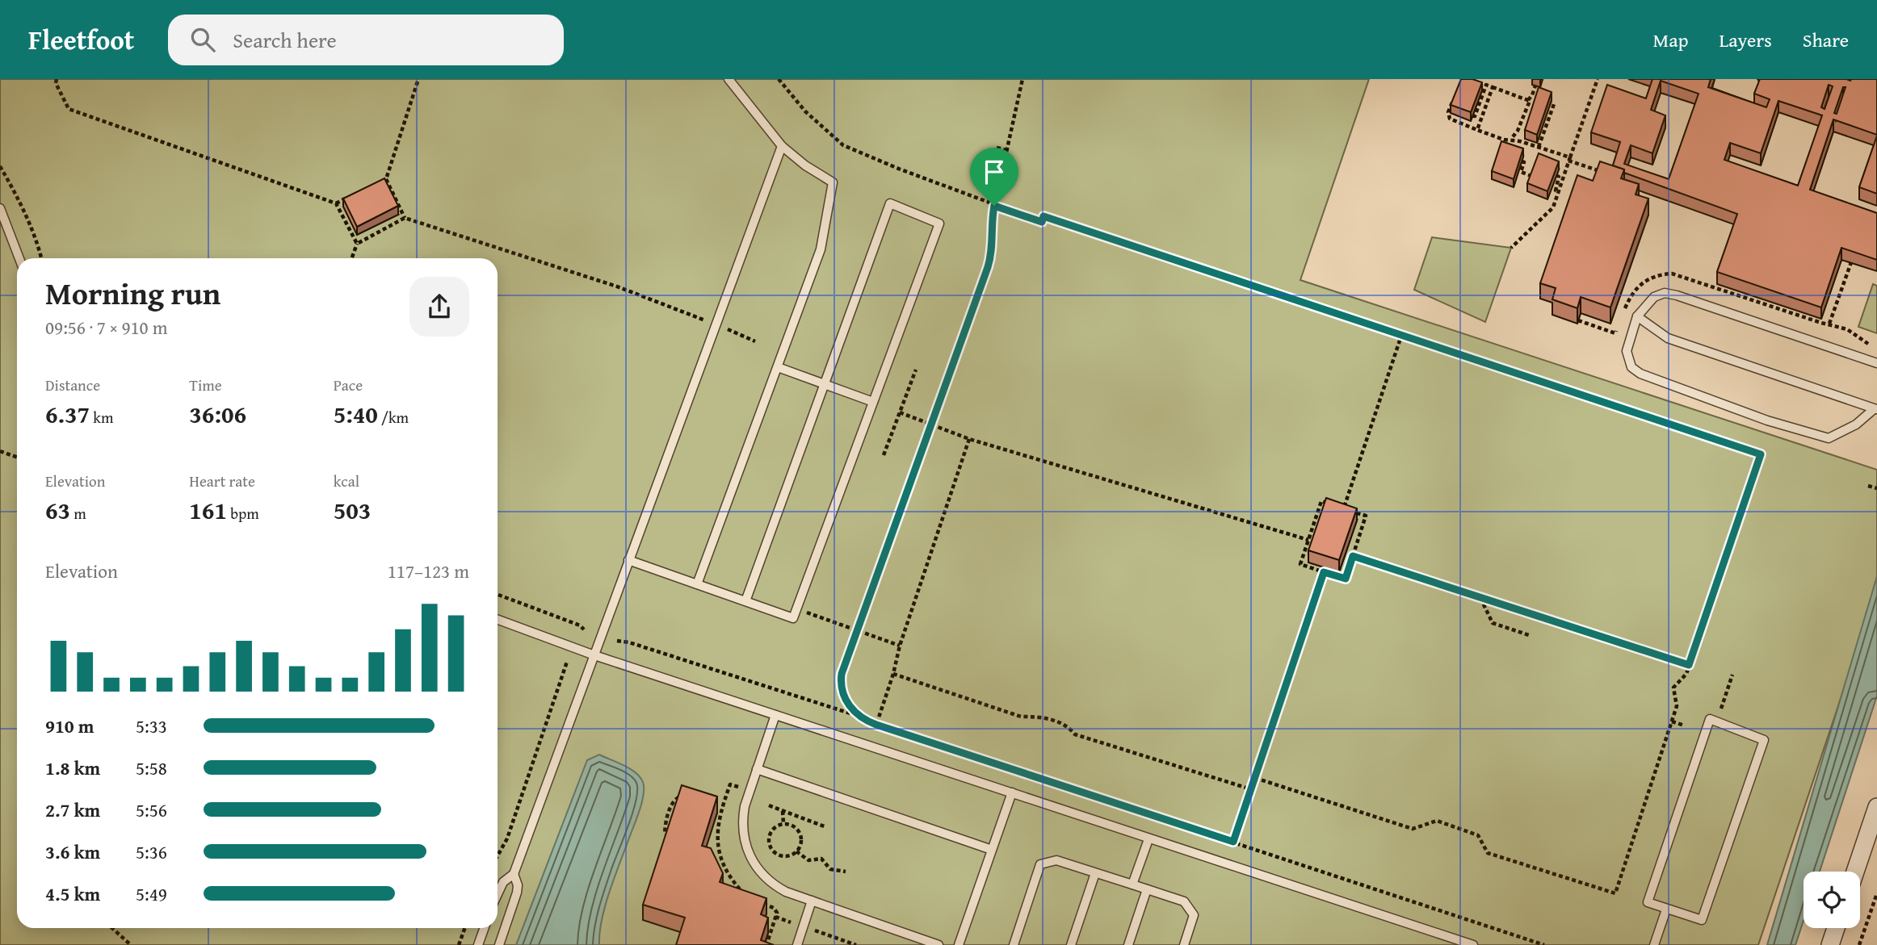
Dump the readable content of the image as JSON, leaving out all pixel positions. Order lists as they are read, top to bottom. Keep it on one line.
{"page":{"header":"Fleetfoot","search":"Search here","nav":["Map","Layers","Share"],"heading":["Morning run","09:56 · 7 × 910 m"],"stats":[["Distance","6.37 km"],["Time","36:06"],["Pace","5:40 /km"],["Elevation","63 m"],["Heart rate","161 bpm"],["kcal","503"]],"chart":["Elevation","117–123 m"],"list":[{"name":"910 m","note":"5:33"},{"name":"1.8 km","note":"5:58"},{"name":"2.7 km","note":"5:56"},{"name":"3.6 km","note":"5:36"},{"name":"4.5 km","note":"5:49"}]}}
